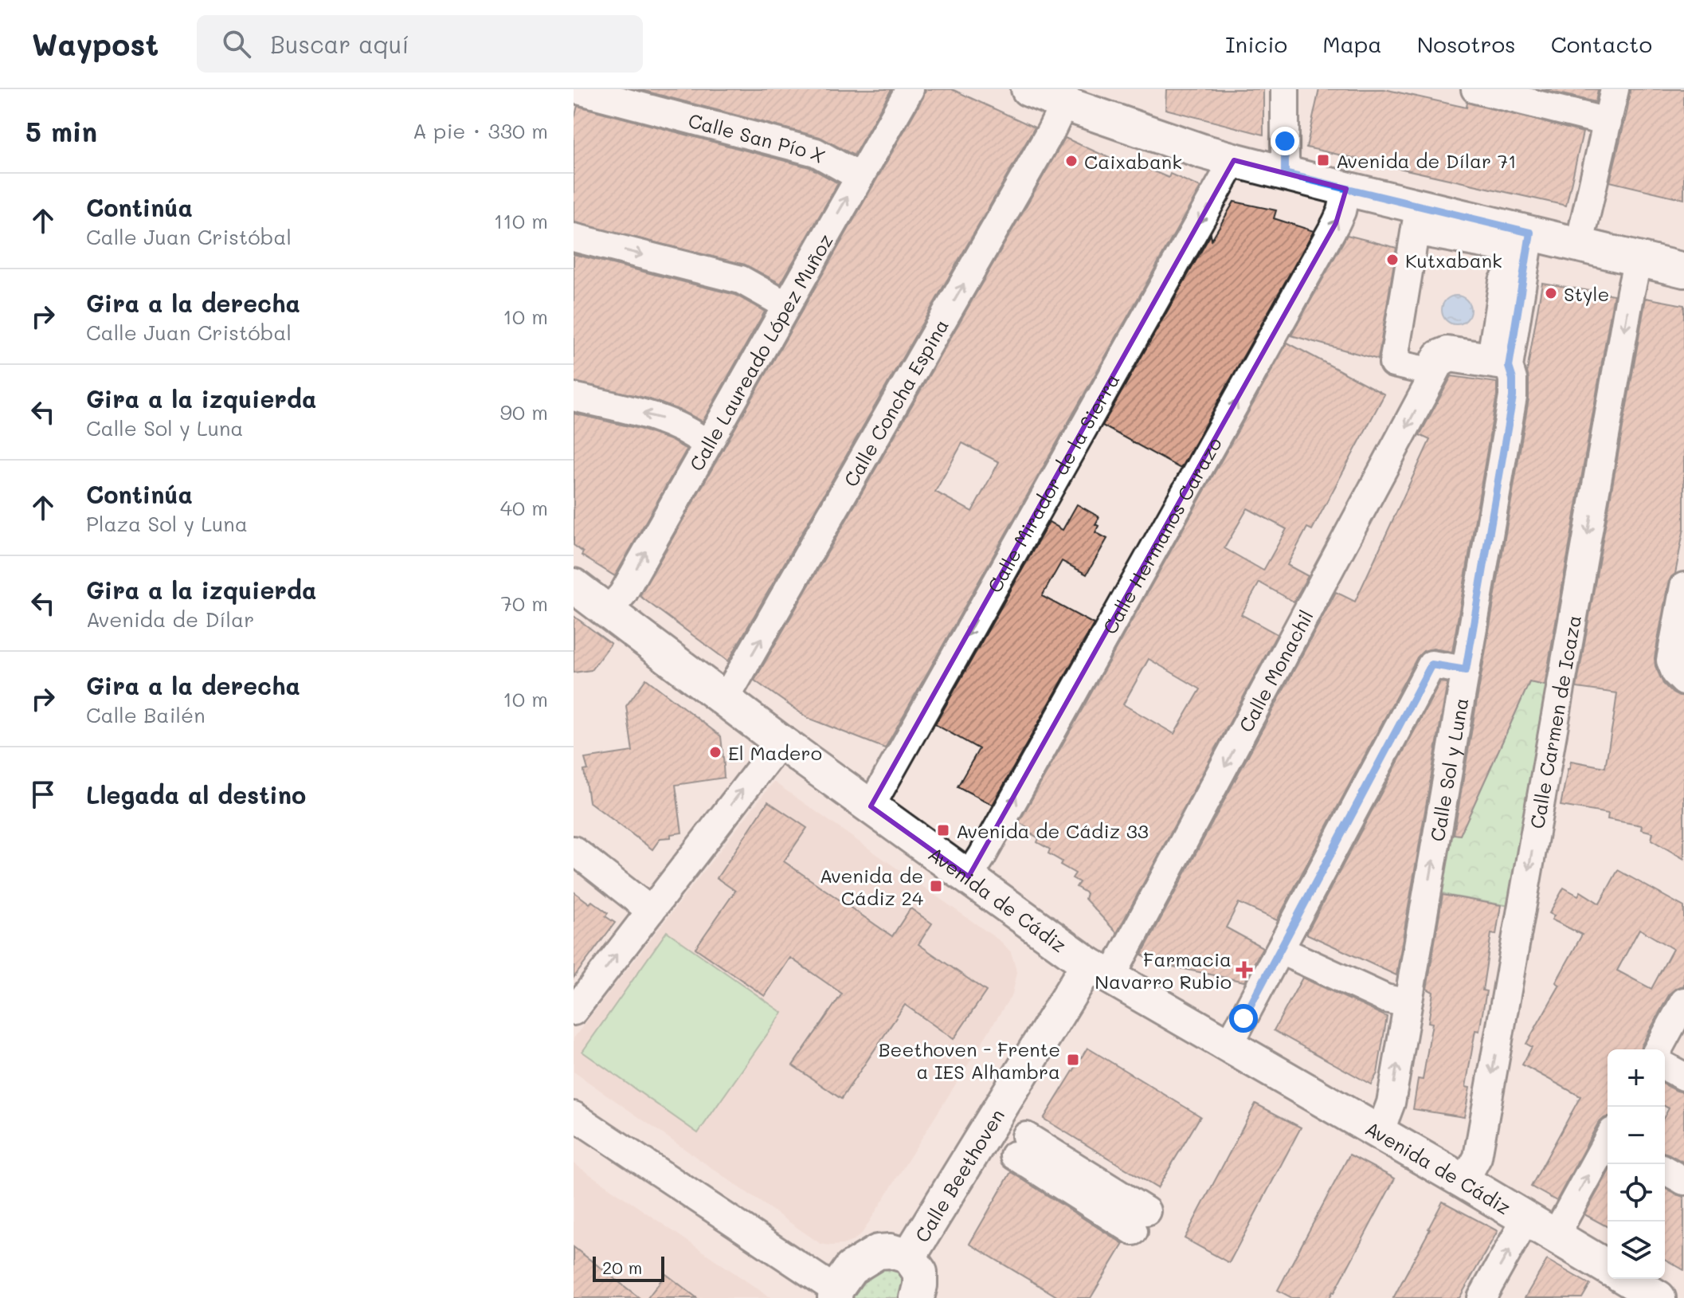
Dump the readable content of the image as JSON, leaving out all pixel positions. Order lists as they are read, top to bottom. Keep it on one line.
{"streets":{"main road":["Avenida de Cádiz","Calle Beethoven"],"street":["Calle San Pío X","Calle Laureado López Muñoz","Calle Concha Espina","Calle Mirador de la Sierra","Calle Hermanos Carazo","Calle Monachil","Calle Carmen de Icaza","Calle Sol y Luna"]},"crossings":[["Calle San Pío X","Calle Laureado López Muñoz"],["Calle Laureado López Muñoz","Avenida de Cádiz"],["Calle Concha Espina","Avenida de Cádiz"],["Calle Mirador de la Sierra","Avenida de Cádiz"],["Calle Hermanos Carazo","Avenida de Cádiz"],["Calle Monachil","Calle Sol y Luna"],["Calle Monachil","Avenida de Cádiz"],["Calle Monachil","Calle Beethoven"],["Calle Carmen de Icaza","Avenida de Cádiz"],["Calle Sol y Luna","Avenida de Cádiz"],["Avenida de Cádiz","Calle Beethoven"]],"one_way":["Calle Laureado López Muñoz","Calle Concha Espina","Calle Mirador de la Sierra","Calle Hermanos Carazo","Calle Carmen de Icaza","Calle Sol y Luna"],"places":{"transit":["Avenida de Dílar 71","Avenida de Cádiz 33","Avenida de Cádiz 24","Beethoven - Frente a IES Alhambra"],"other":["Caixabank","Kutxabank","Style","El Madero"],"health":["Farmacia Navarro Rubio"]},"scale_bar":"20 m","page":{"header":"Waypost","search":"Buscar aquí","nav":["Inicio","Mapa","Nosotros","Contacto"],"heading":["5 min","A pie · 330 m"],"list":[["Continúa","Calle Juan Cristóbal","110 m"],["Gira a la derecha","Calle Juan Cristóbal","10 m"],["Gira a la izquierda","Calle Sol y Luna","90 m"],["Continúa","Plaza Sol y Luna","40 m"],["Gira a la izquierda","Avenida de Dílar","70 m"],["Gira a la derecha","Calle Bailén","10 m"],"Llegada al destino"],"map_buttons":["+","−"],"scale":"20 m"}}
